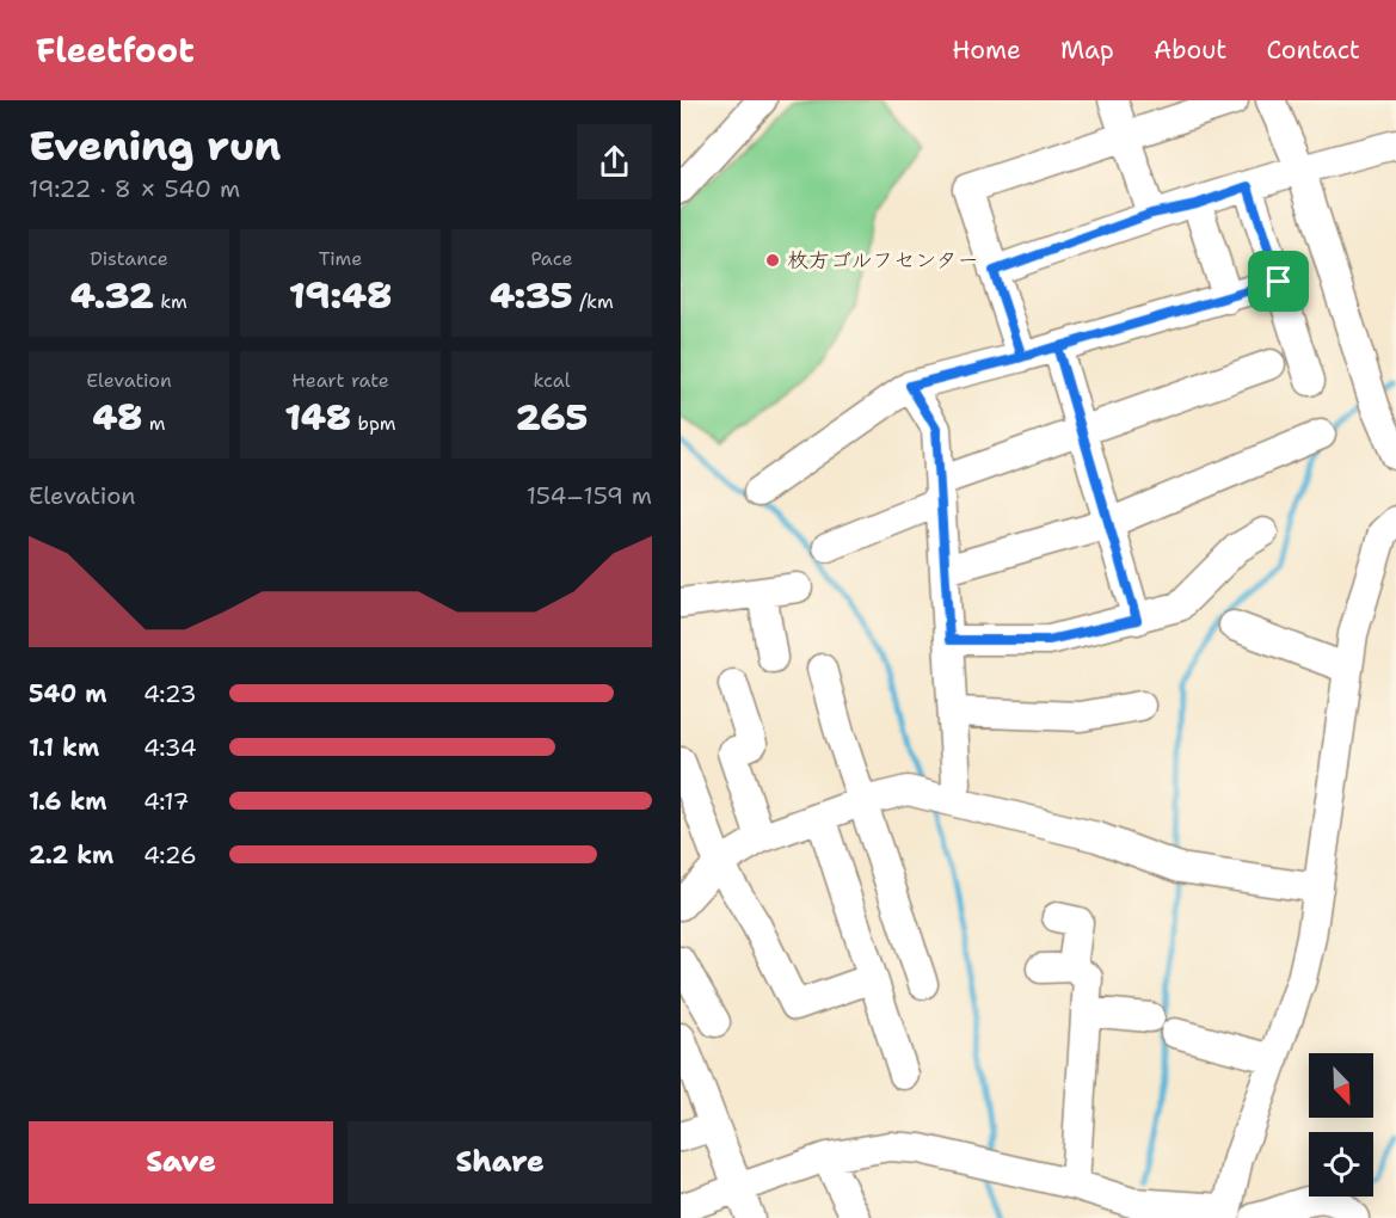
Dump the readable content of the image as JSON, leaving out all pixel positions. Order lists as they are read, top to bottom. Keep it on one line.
{"places":["枚方ゴルフセンター"],"north":"bottom right","page":{"header":"Fleetfoot","nav":["Home","Map","About","Contact"],"heading":["Evening run","19:22 · 8 × 540 m"],"stats":[["Distance","4.32 km"],["Time","19:48"],["Pace","4:35 /km"],["Elevation","48 m"],["Heart rate","148 bpm"],["kcal","265"]],"chart":["Elevation","154–159 m"],"list":[{"name":"540 m","note":"4:23"},{"name":"1.1 km","note":"4:34"},{"name":"1.6 km","note":"4:17"},{"name":"2.2 km","note":"4:26"}],"buttons":["Save","Share"]}}
